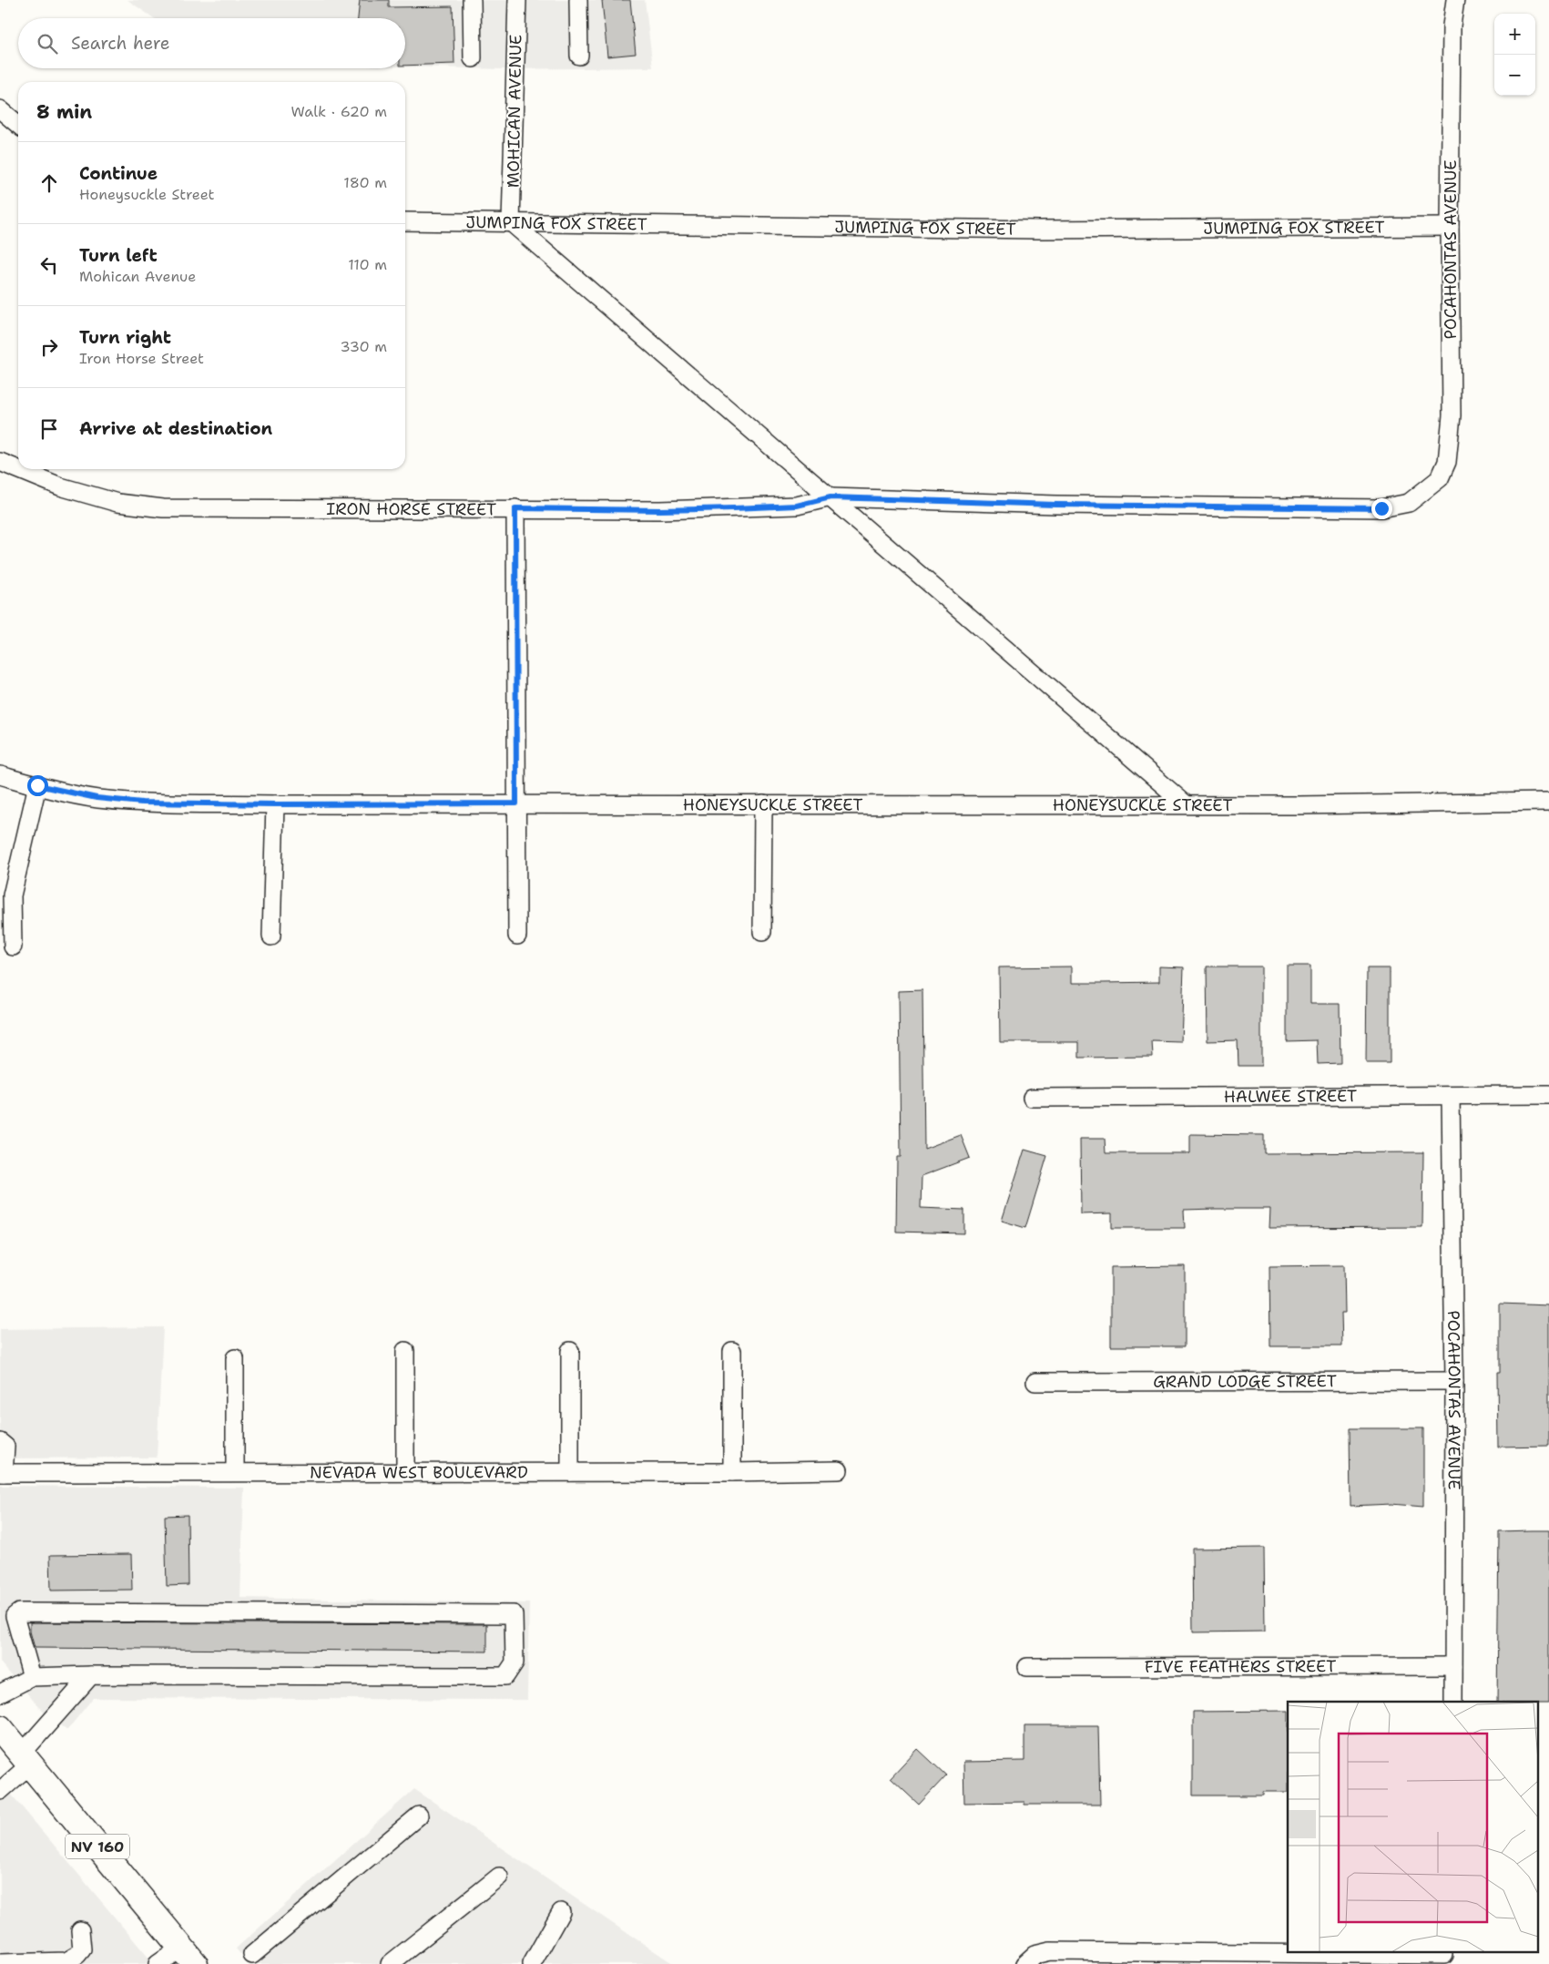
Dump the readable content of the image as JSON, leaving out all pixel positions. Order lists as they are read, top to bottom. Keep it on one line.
{"streets":{"highway":["NV 160"],"street":["MOHICAN AVENUE","JUMPING FOX STREET","POCAHONTAS AVENUE","IRON HORSE STREET","HONEYSUCKLE STREET","HALWEE STREET","GRAND LODGE STREET","NEVADA WEST BOULEVARD","FIVE FEATHERS STREET"]},"crossings":[["MOHICAN AVENUE","JUMPING FOX STREET"],["JUMPING FOX STREET","POCAHONTAS AVENUE"],["POCAHONTAS AVENUE","IRON HORSE STREET"],["POCAHONTAS AVENUE","HALWEE STREET"],["POCAHONTAS AVENUE","GRAND LODGE STREET"],["POCAHONTAS AVENUE","FIVE FEATHERS STREET"]],"page":{"map_buttons":["+","−"],"search":"Search here","heading":["8 min","Walk · 620 m"],"list":[["Continue","Honeysuckle Street","180 m"],["Turn left","Mohican Avenue","110 m"],["Turn right","Iron Horse Street","330 m"],"Arrive at destination"]}}
